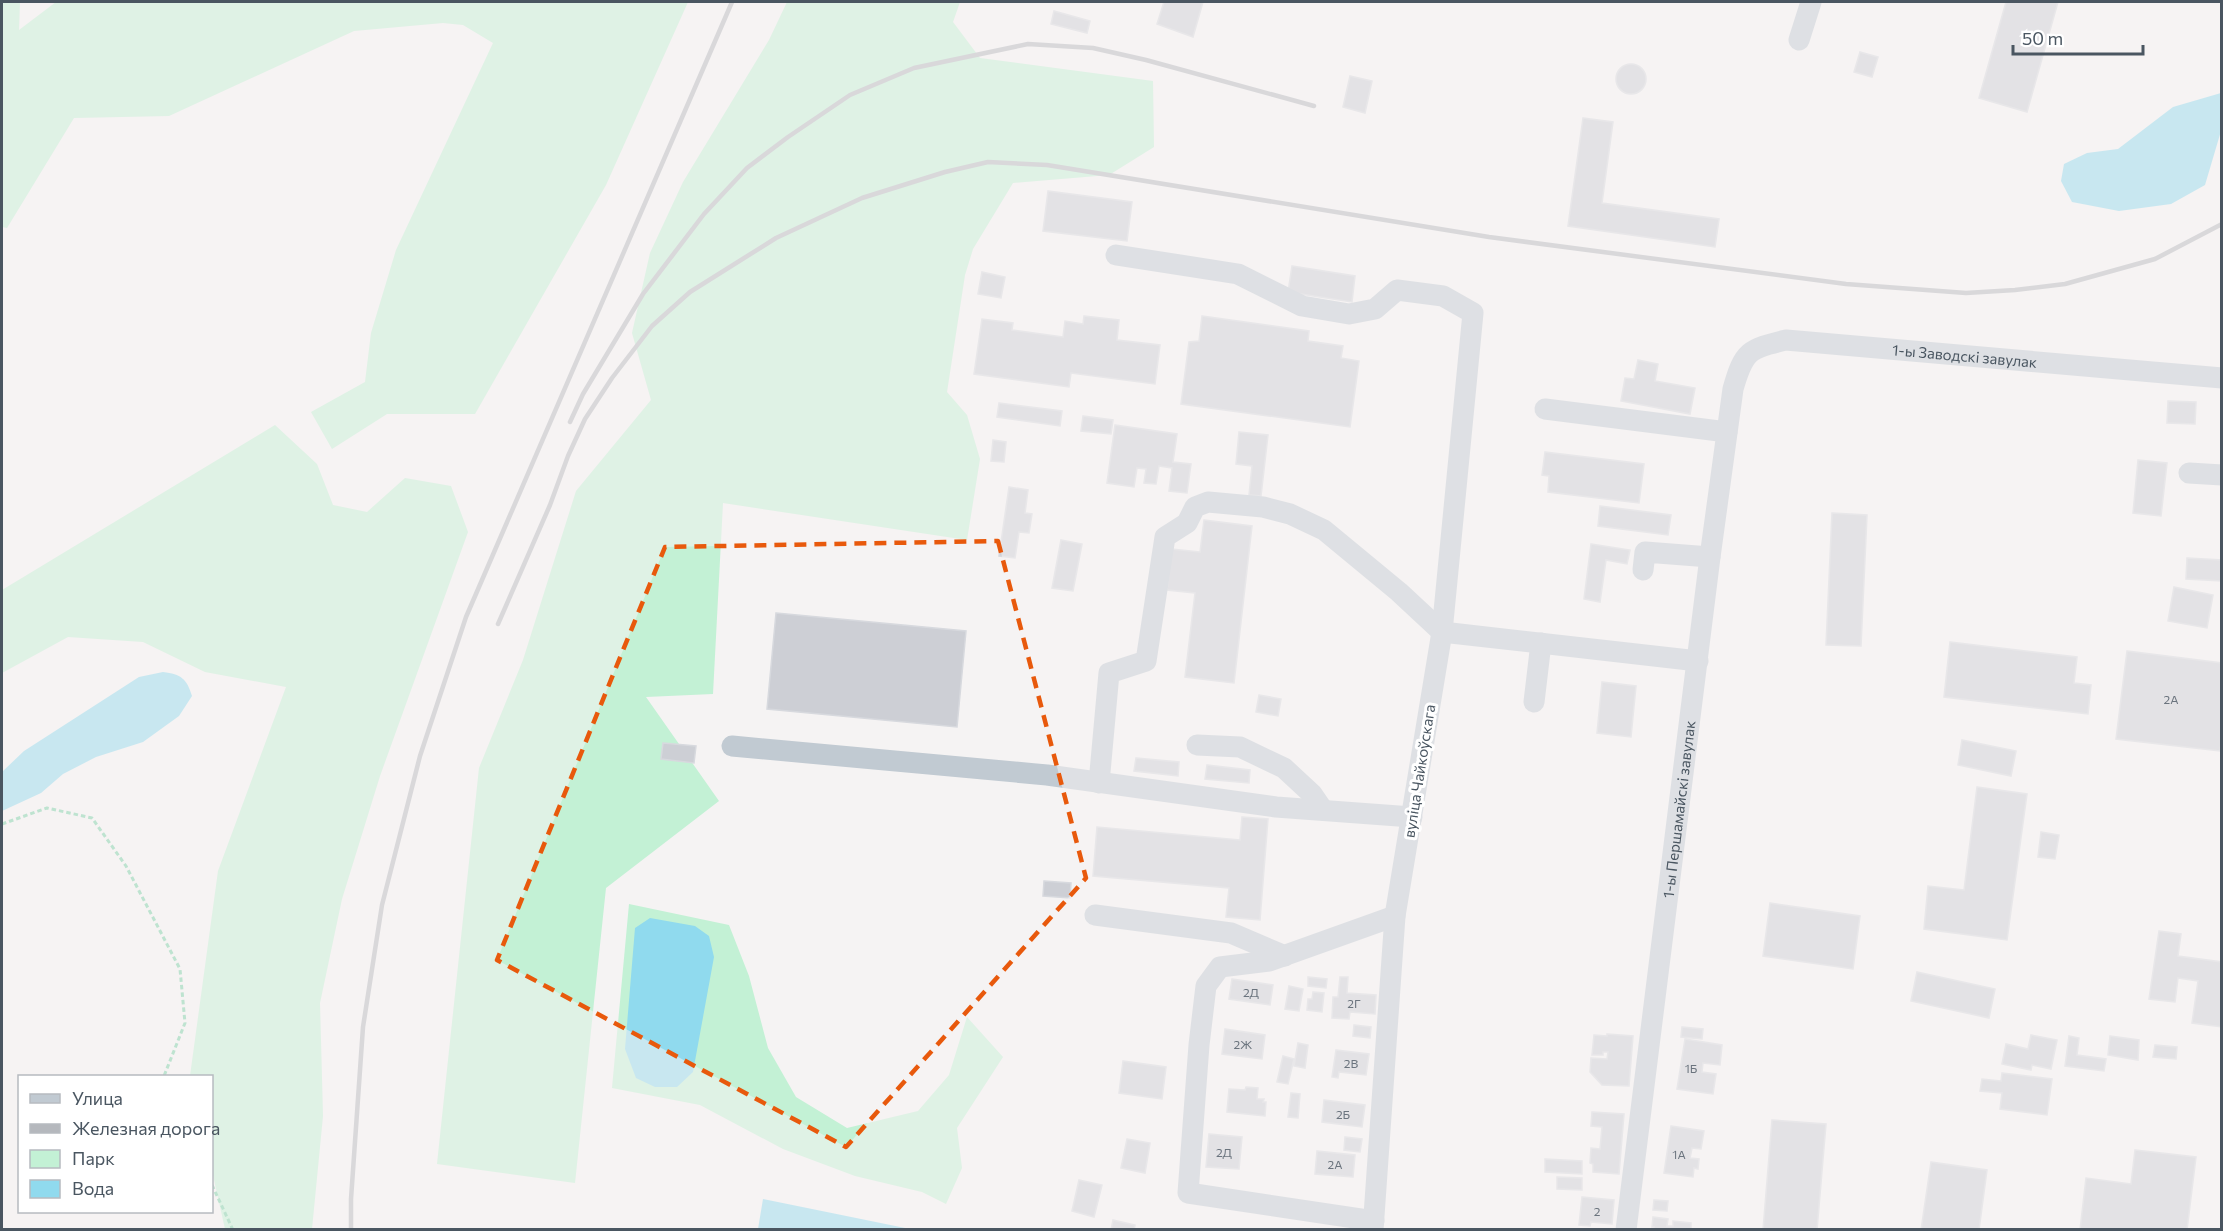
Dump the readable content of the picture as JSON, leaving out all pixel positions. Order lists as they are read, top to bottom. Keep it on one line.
{"streets":{"street":["1-ы Заводскі завулак","вуліца Чайкоўскага","1-ы Першамайскі завулак"]},"crossings":[["1-ы Заводскі завулак","1-ы Першамайскі завулак"]],"house_numbers":["2А","2Д","2Г","2Ж","2В","1Б","2Б","2Д","1А","2А","2"],"legend":["Улица","Железная дорога","Парк","Вода"],"scale_bar":"50 m"}
